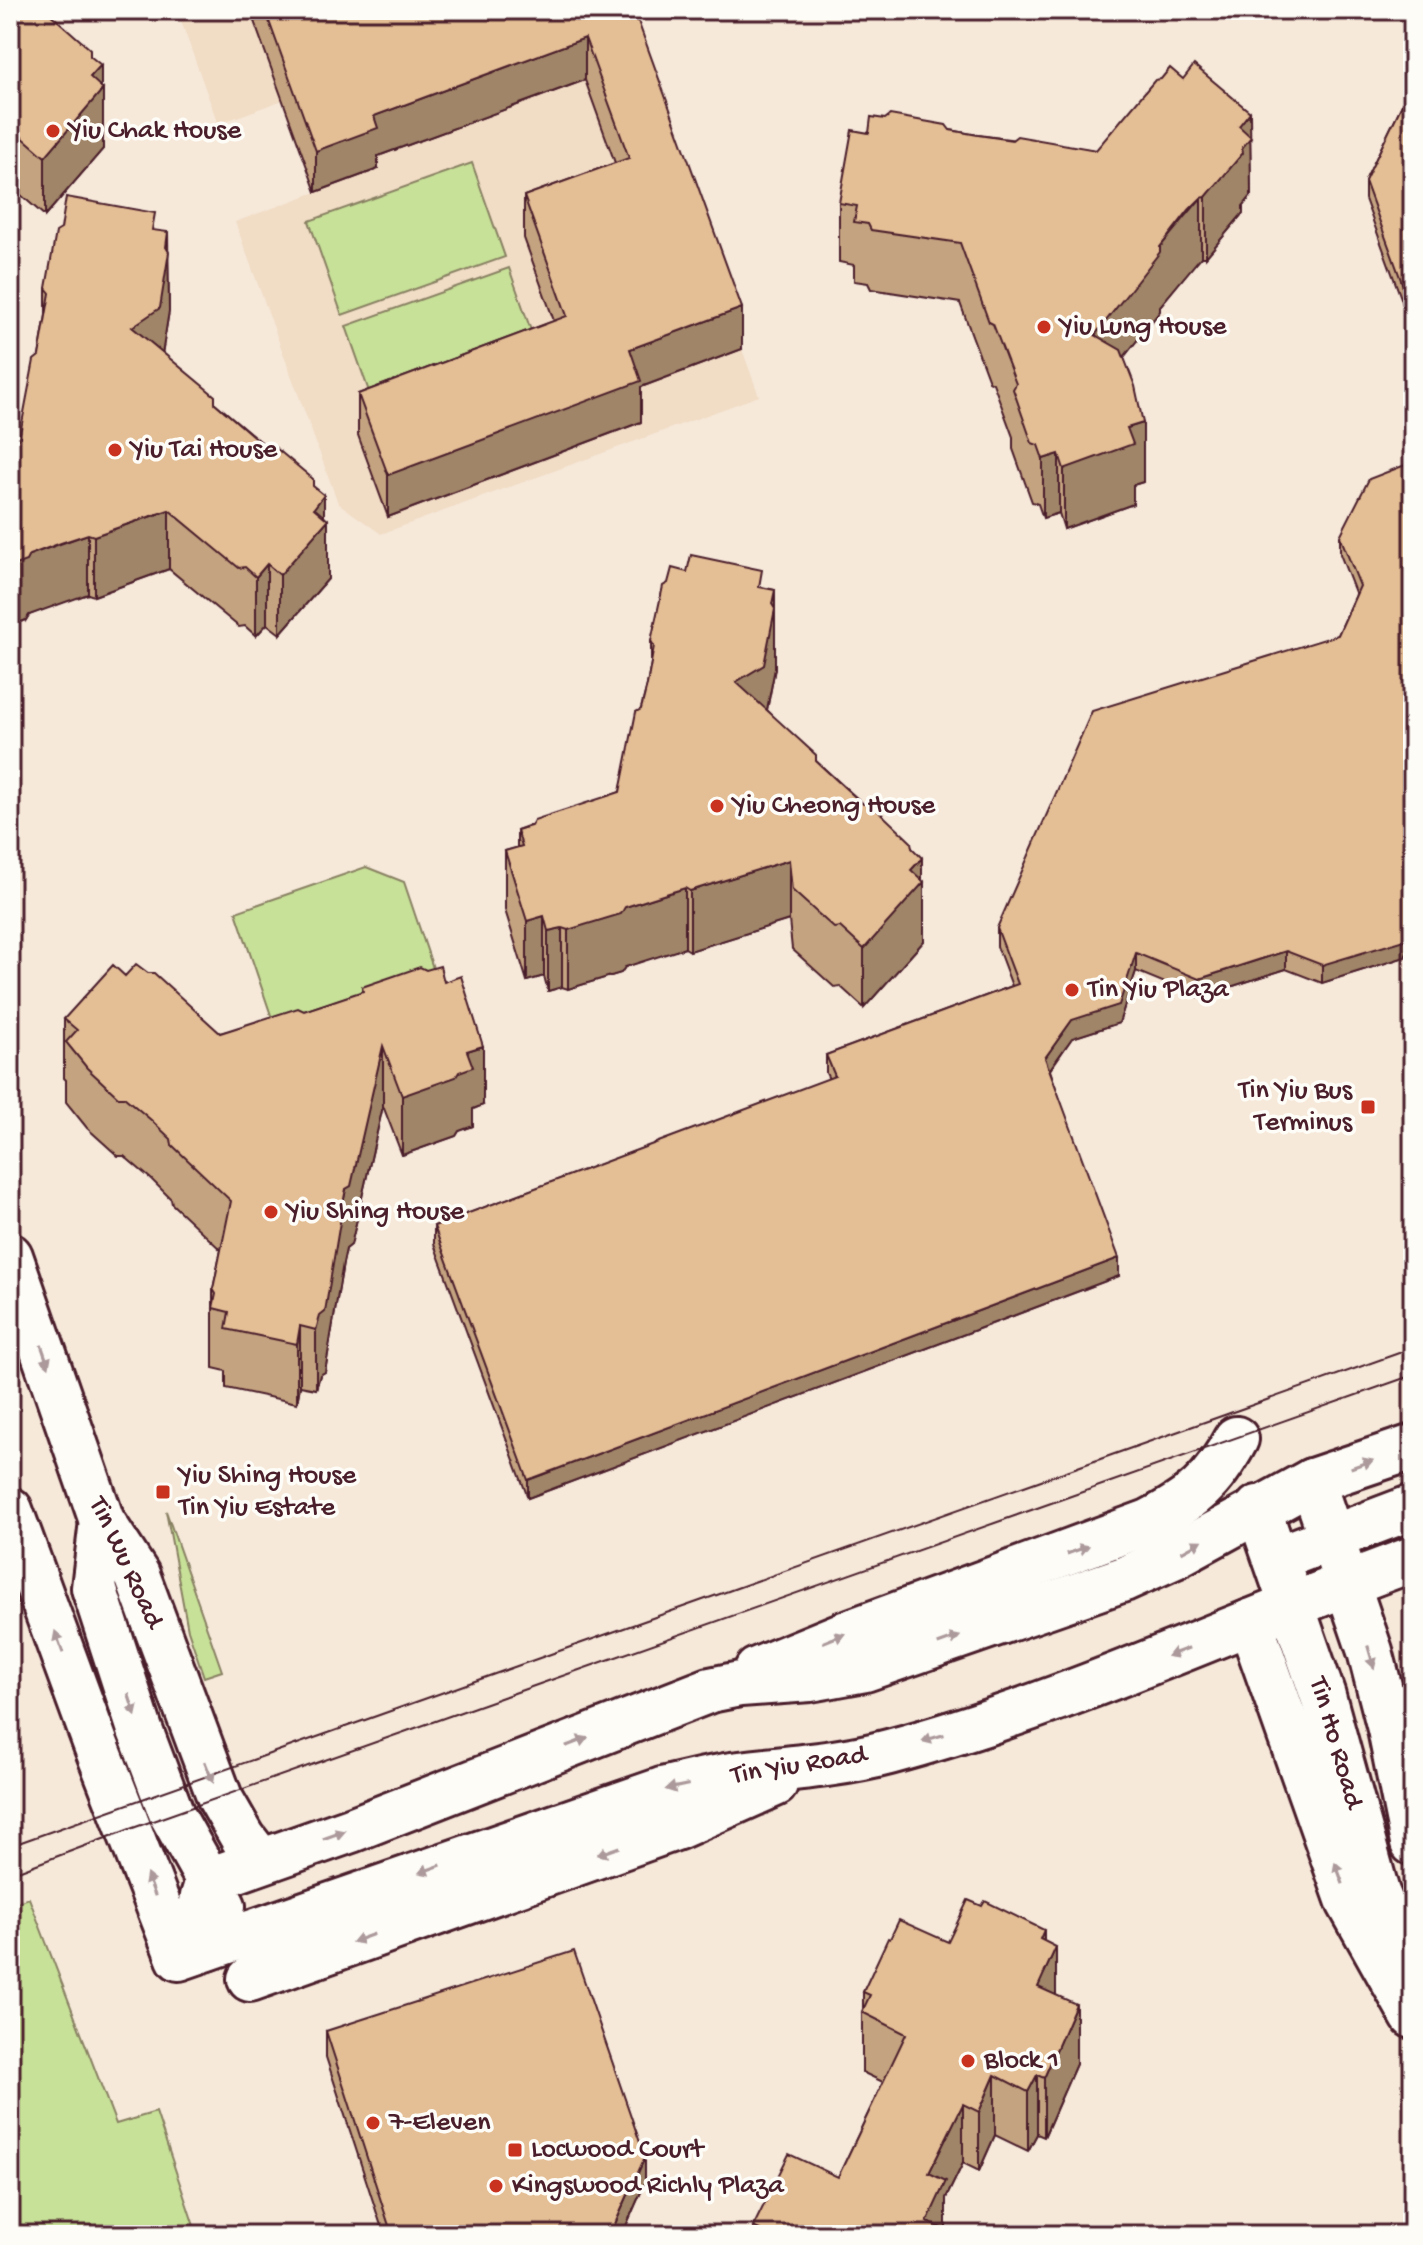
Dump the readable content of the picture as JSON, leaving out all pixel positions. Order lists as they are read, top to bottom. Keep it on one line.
{"streets":{"main road":["Tin Wu Road","Tin Ho Road","Tin Yiu Road"]},"crossings":[["Tin Ho Road","Tin Yiu Road"]],"places":{"other":["Yiu Chak House","Yiu Lung House","Yiu Tai House","Yiu Cheong House","Tin Yiu Plaza","Yiu Shing House","Block 1","7-Eleven","Kingswood Richly Plaza"],"transit":["Tin Yiu Bus Terminus","Yiu Shing House Tin Yiu Estate","Locwood Court"]}}
